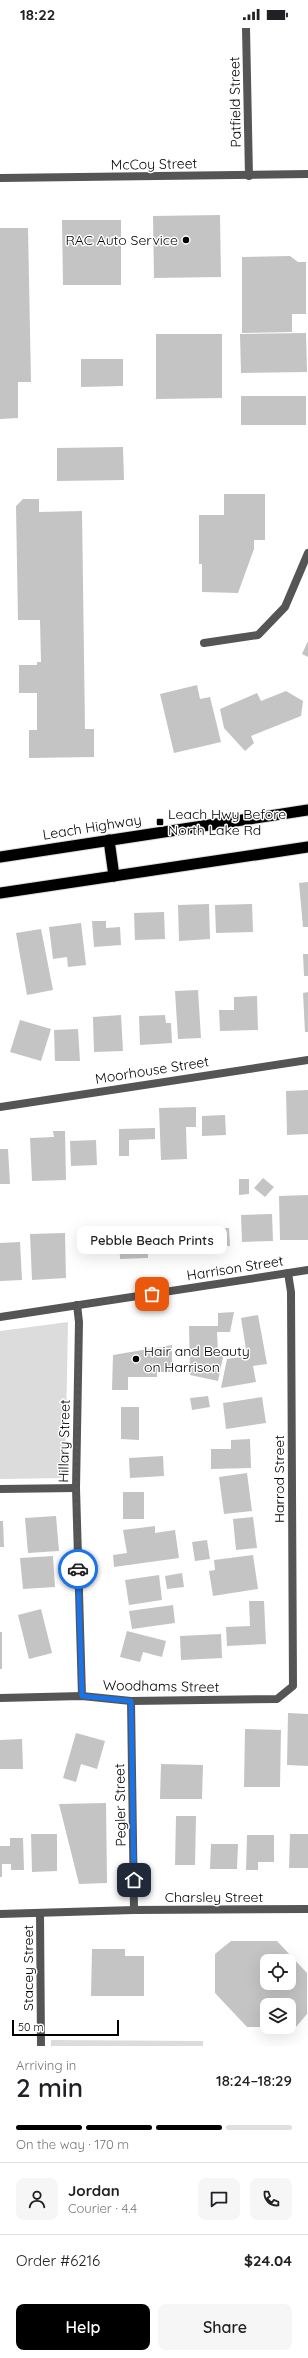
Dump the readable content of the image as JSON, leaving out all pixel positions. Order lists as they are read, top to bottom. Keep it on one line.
{"streets":{"highway":["Leach Highway"],"street":["Patfield Street","McCoy Street","Moorhouse Street","Harrison Street","Hillary Street","Harrod Street","Woodhams Street","Pegler Street","Charsley Street","Stacey Street"]},"crossings":[["Patfield Street","McCoy Street"],["Harrison Street","Hillary Street"],["Harrison Street","Harrod Street"],["Hillary Street","Woodhams Street"],["Harrod Street","Woodhams Street"],["Woodhams Street","Pegler Street"],["Pegler Street","Charsley Street"],["Charsley Street","Stacey Street"]],"places":{"other":["RAC Auto Service","Pebble Beach Prints","Hair and Beauty on Harrison"],"transit":["Leach Hwy Before North Lake Rd"]},"scale_bar":"50 m","page":{"status":"18:22","bubble":"Pebble Beach Prints","scale":"50 m","heading":["2 min","Arriving in","18:24–18:29"],"panel":["Jordan","Courier · 4.4","Order #6216","$24.04"],"bar":"On the way · 170 m","buttons":["Help","Share"]}}
